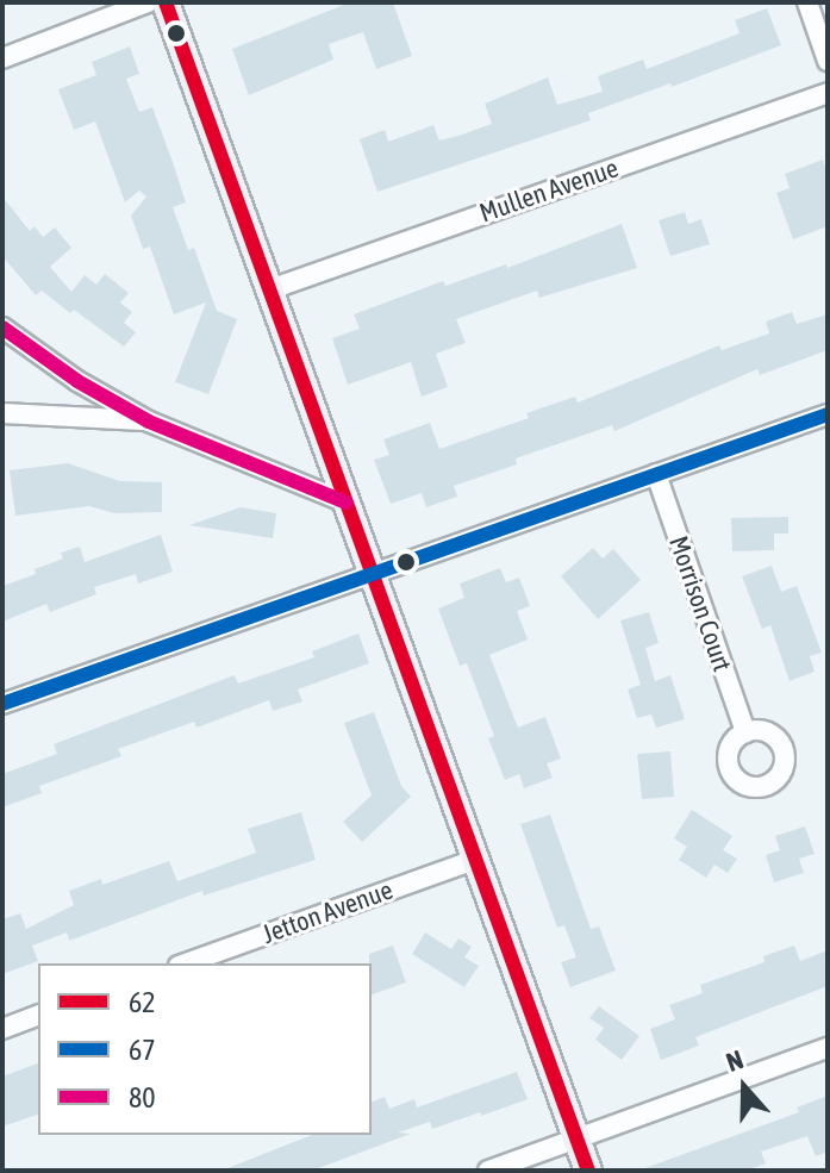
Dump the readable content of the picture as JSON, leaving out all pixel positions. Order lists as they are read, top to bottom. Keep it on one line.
{"streets":{"street":["Mullen Avenue","Morrison Court","Jetton Avenue"]},"lines":["transit line 62","transit line 80","transit line 67"],"legend":["62","67","80"],"north":"top"}
